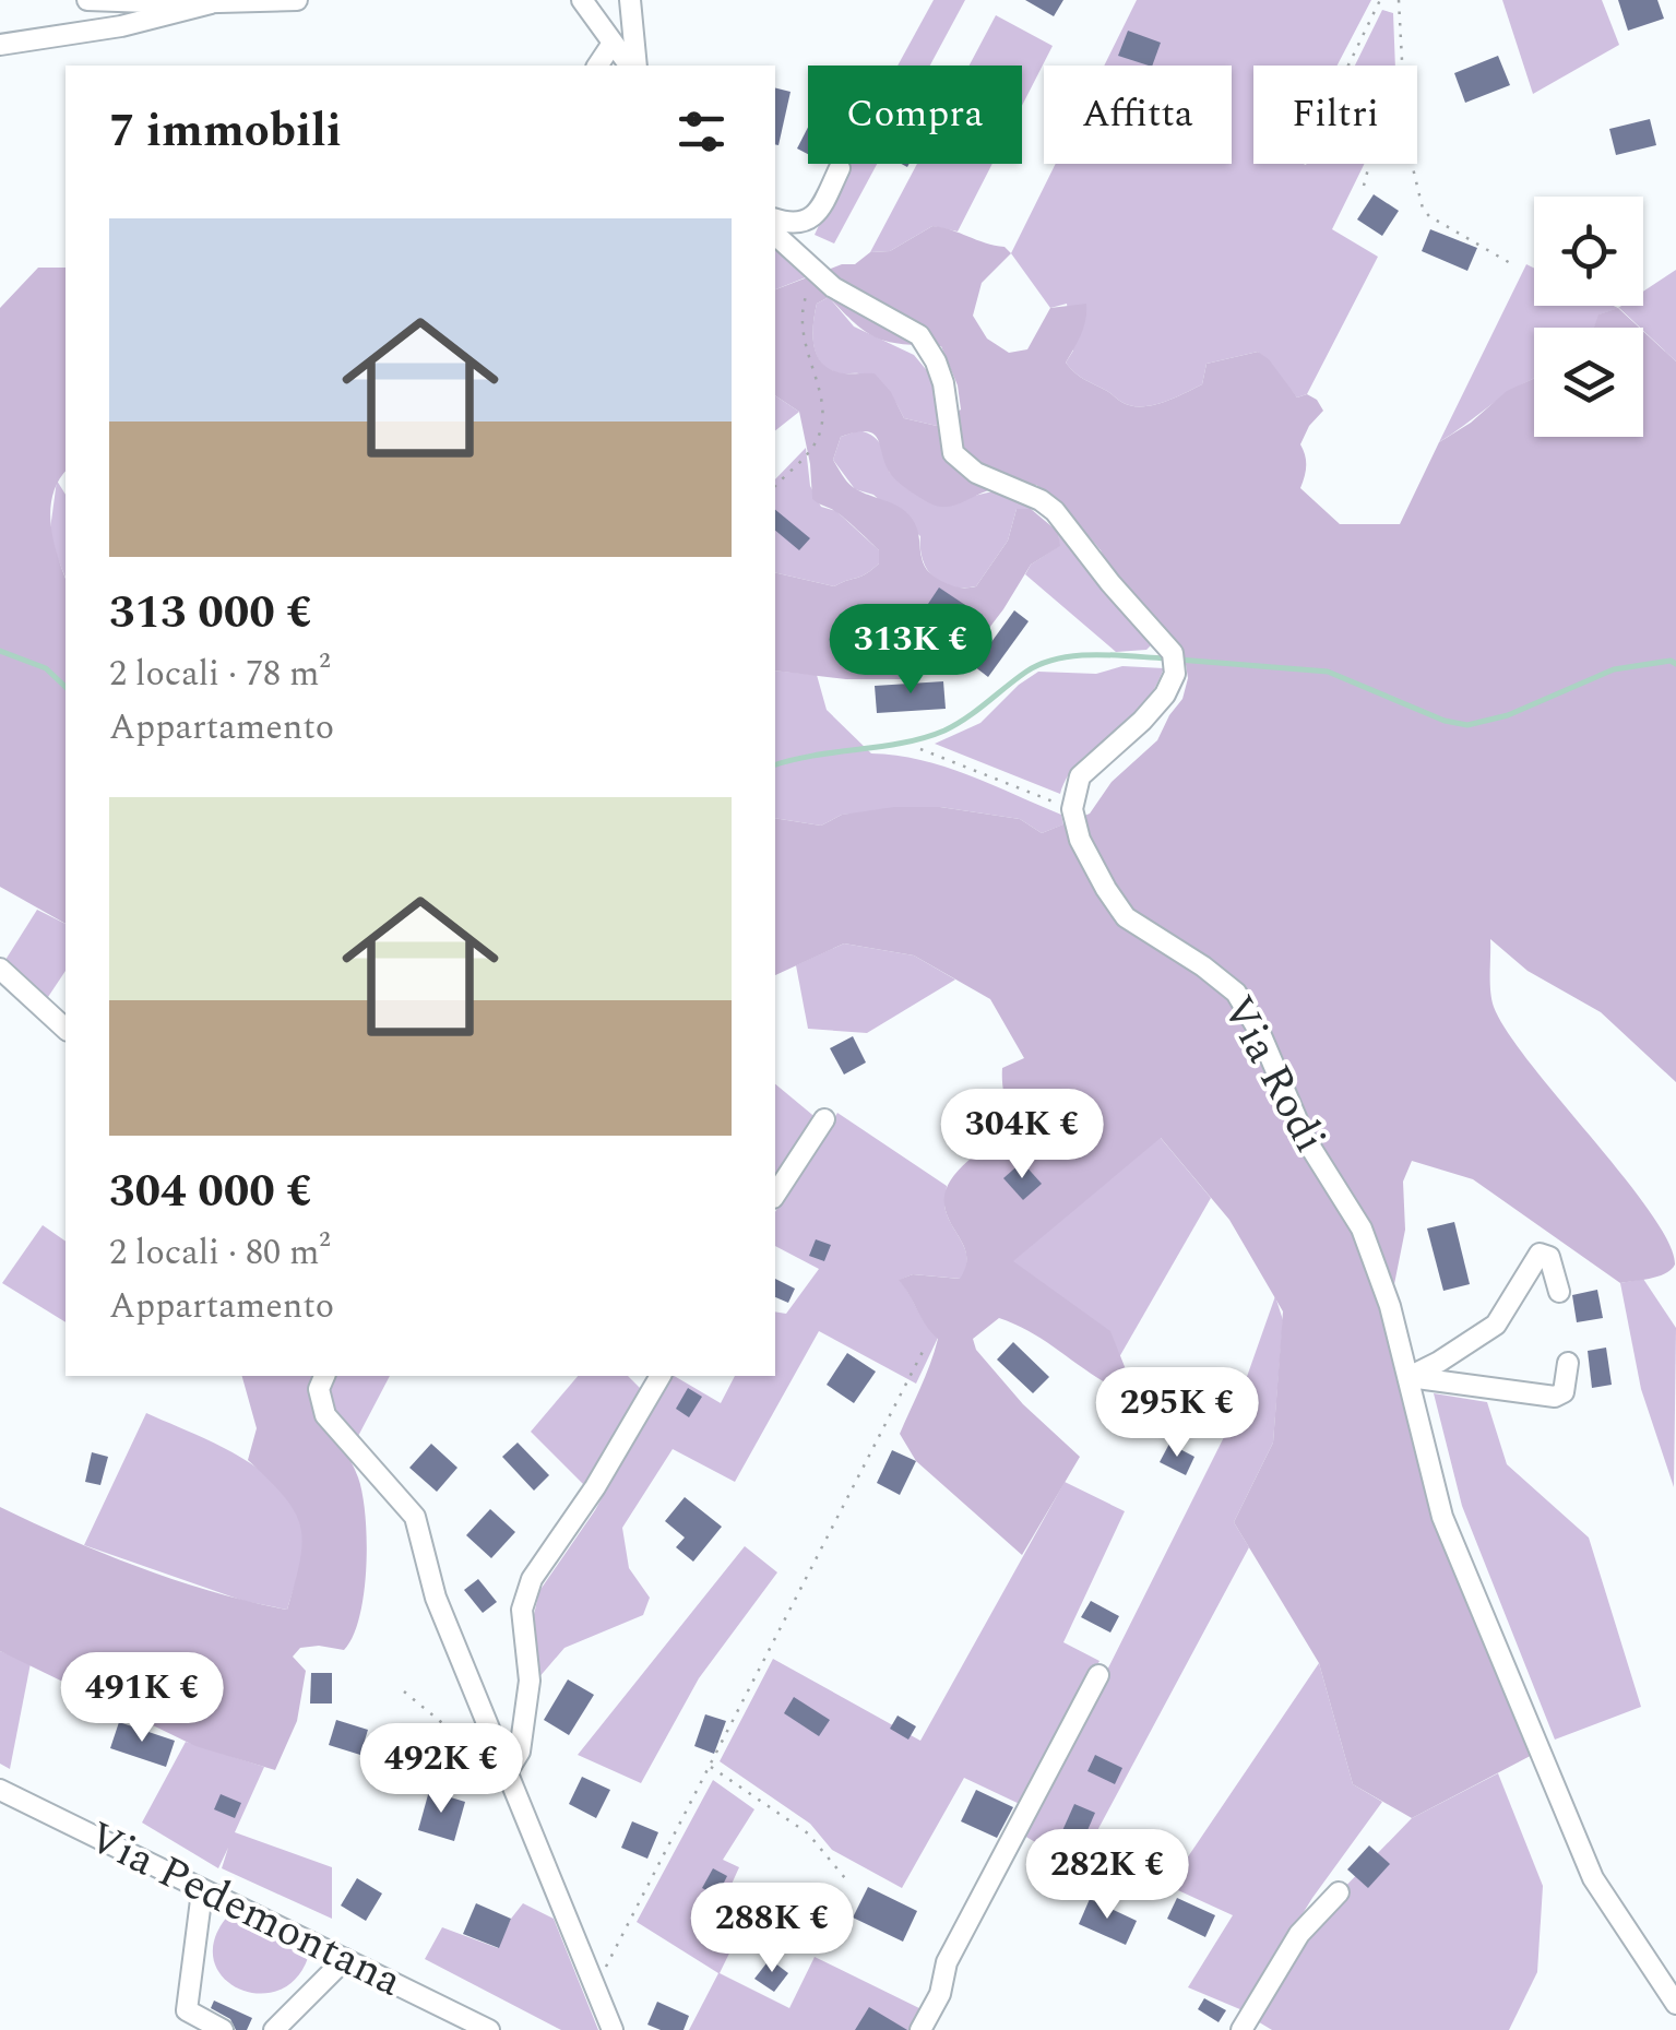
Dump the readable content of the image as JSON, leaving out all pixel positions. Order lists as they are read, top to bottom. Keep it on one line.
{"streets":{"street":["Via Rodi","Via Pedemontana"]},"page":{"chip":["Compra","Affitta","Filtri"],"heading":"7 immobili","list":[{"name":"313 000 €","note":"2 locali · 78 m² · Appartamento"},{"name":"304 000 €","note":"2 locali · 80 m² · Appartamento"}],"price":["313K €","304K €","295K €","491K €","492K €","282K €","288K €"]}}
